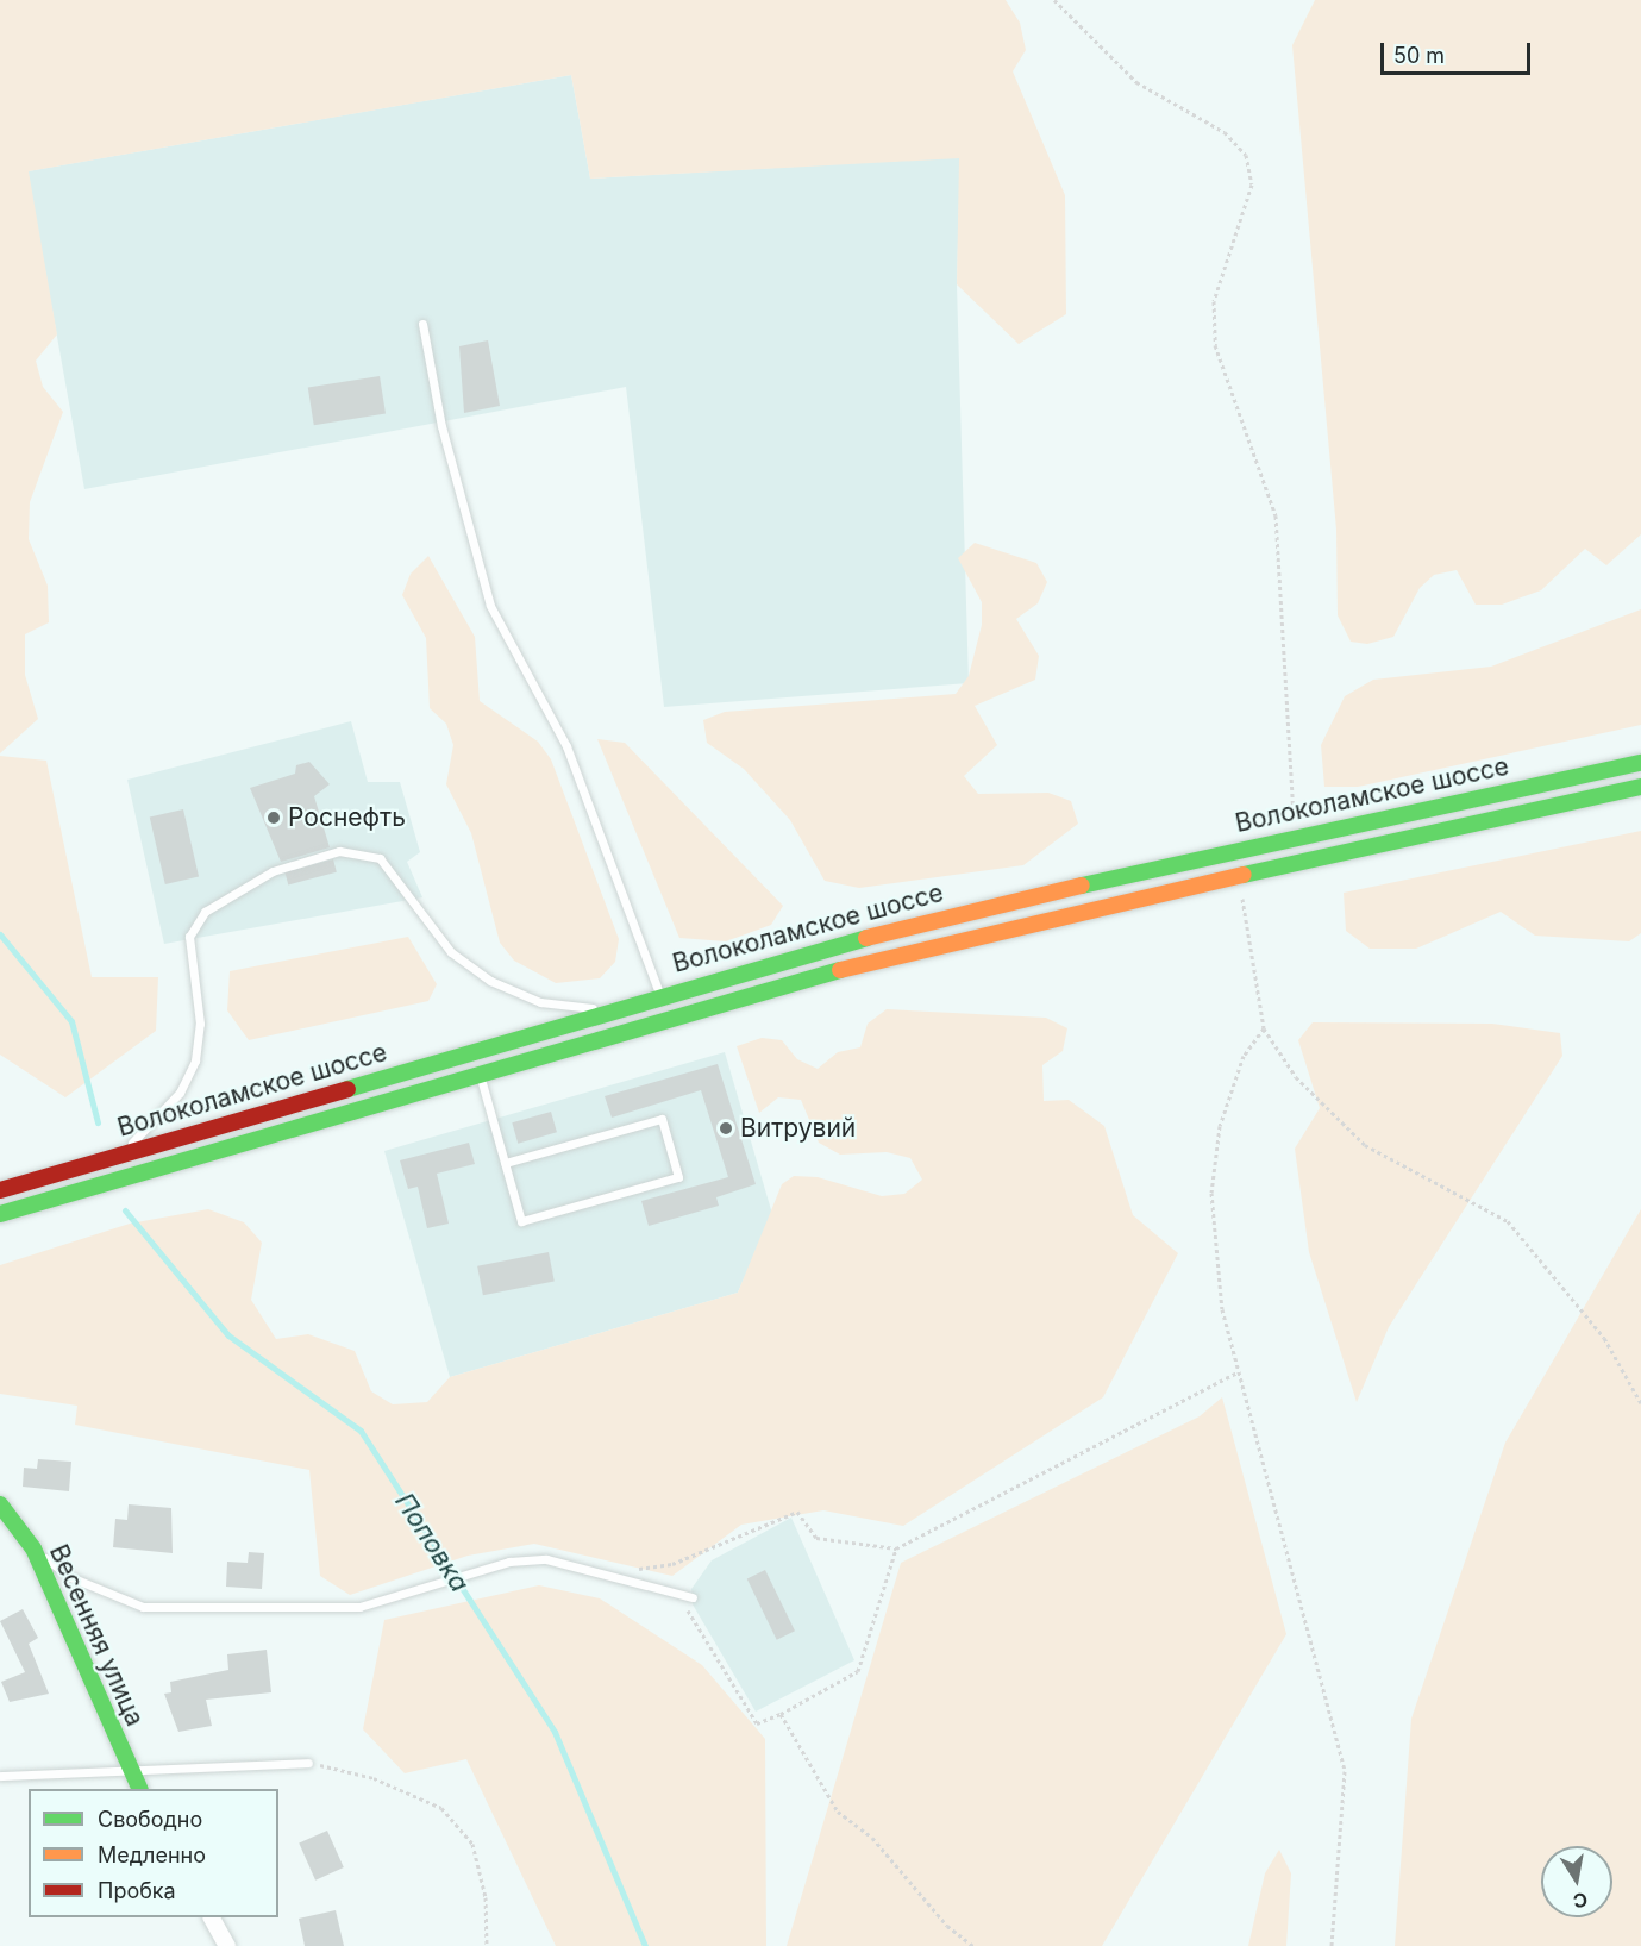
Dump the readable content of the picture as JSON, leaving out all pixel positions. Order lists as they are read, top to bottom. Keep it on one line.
{"streets":{"main road":["Волоколамское шоссе","Весенняя улица"]},"water":["Поповка"],"places":["Роснефть","Витрувий"],"legend":["Свободно","Медленно","Пробка"],"scale_bar":"50 m","north":"bottom"}
